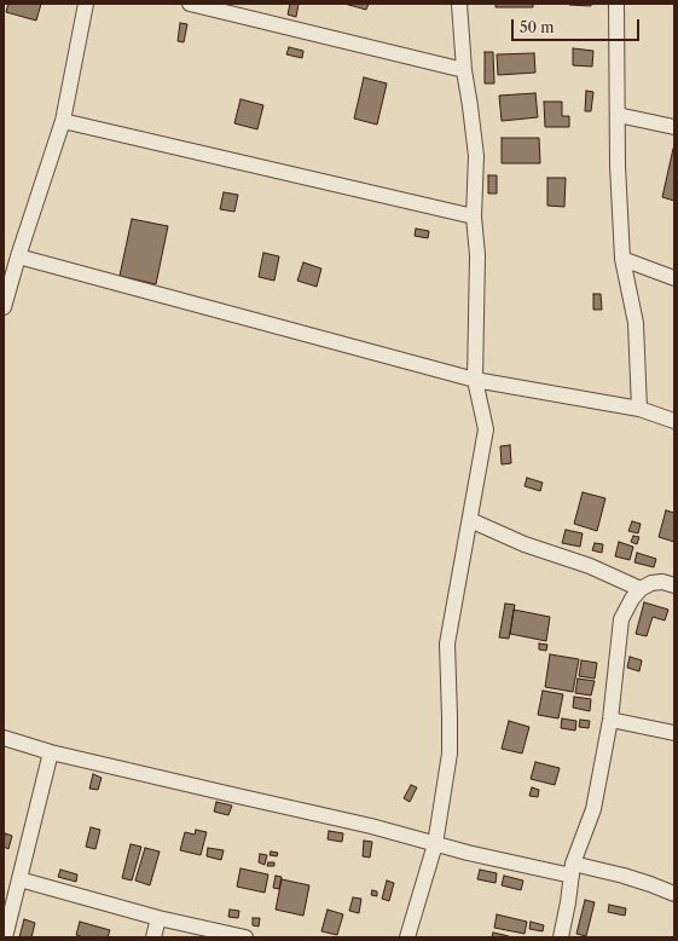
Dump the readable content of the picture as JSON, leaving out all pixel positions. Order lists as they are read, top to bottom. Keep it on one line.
{"scale_bar":"50 m"}
